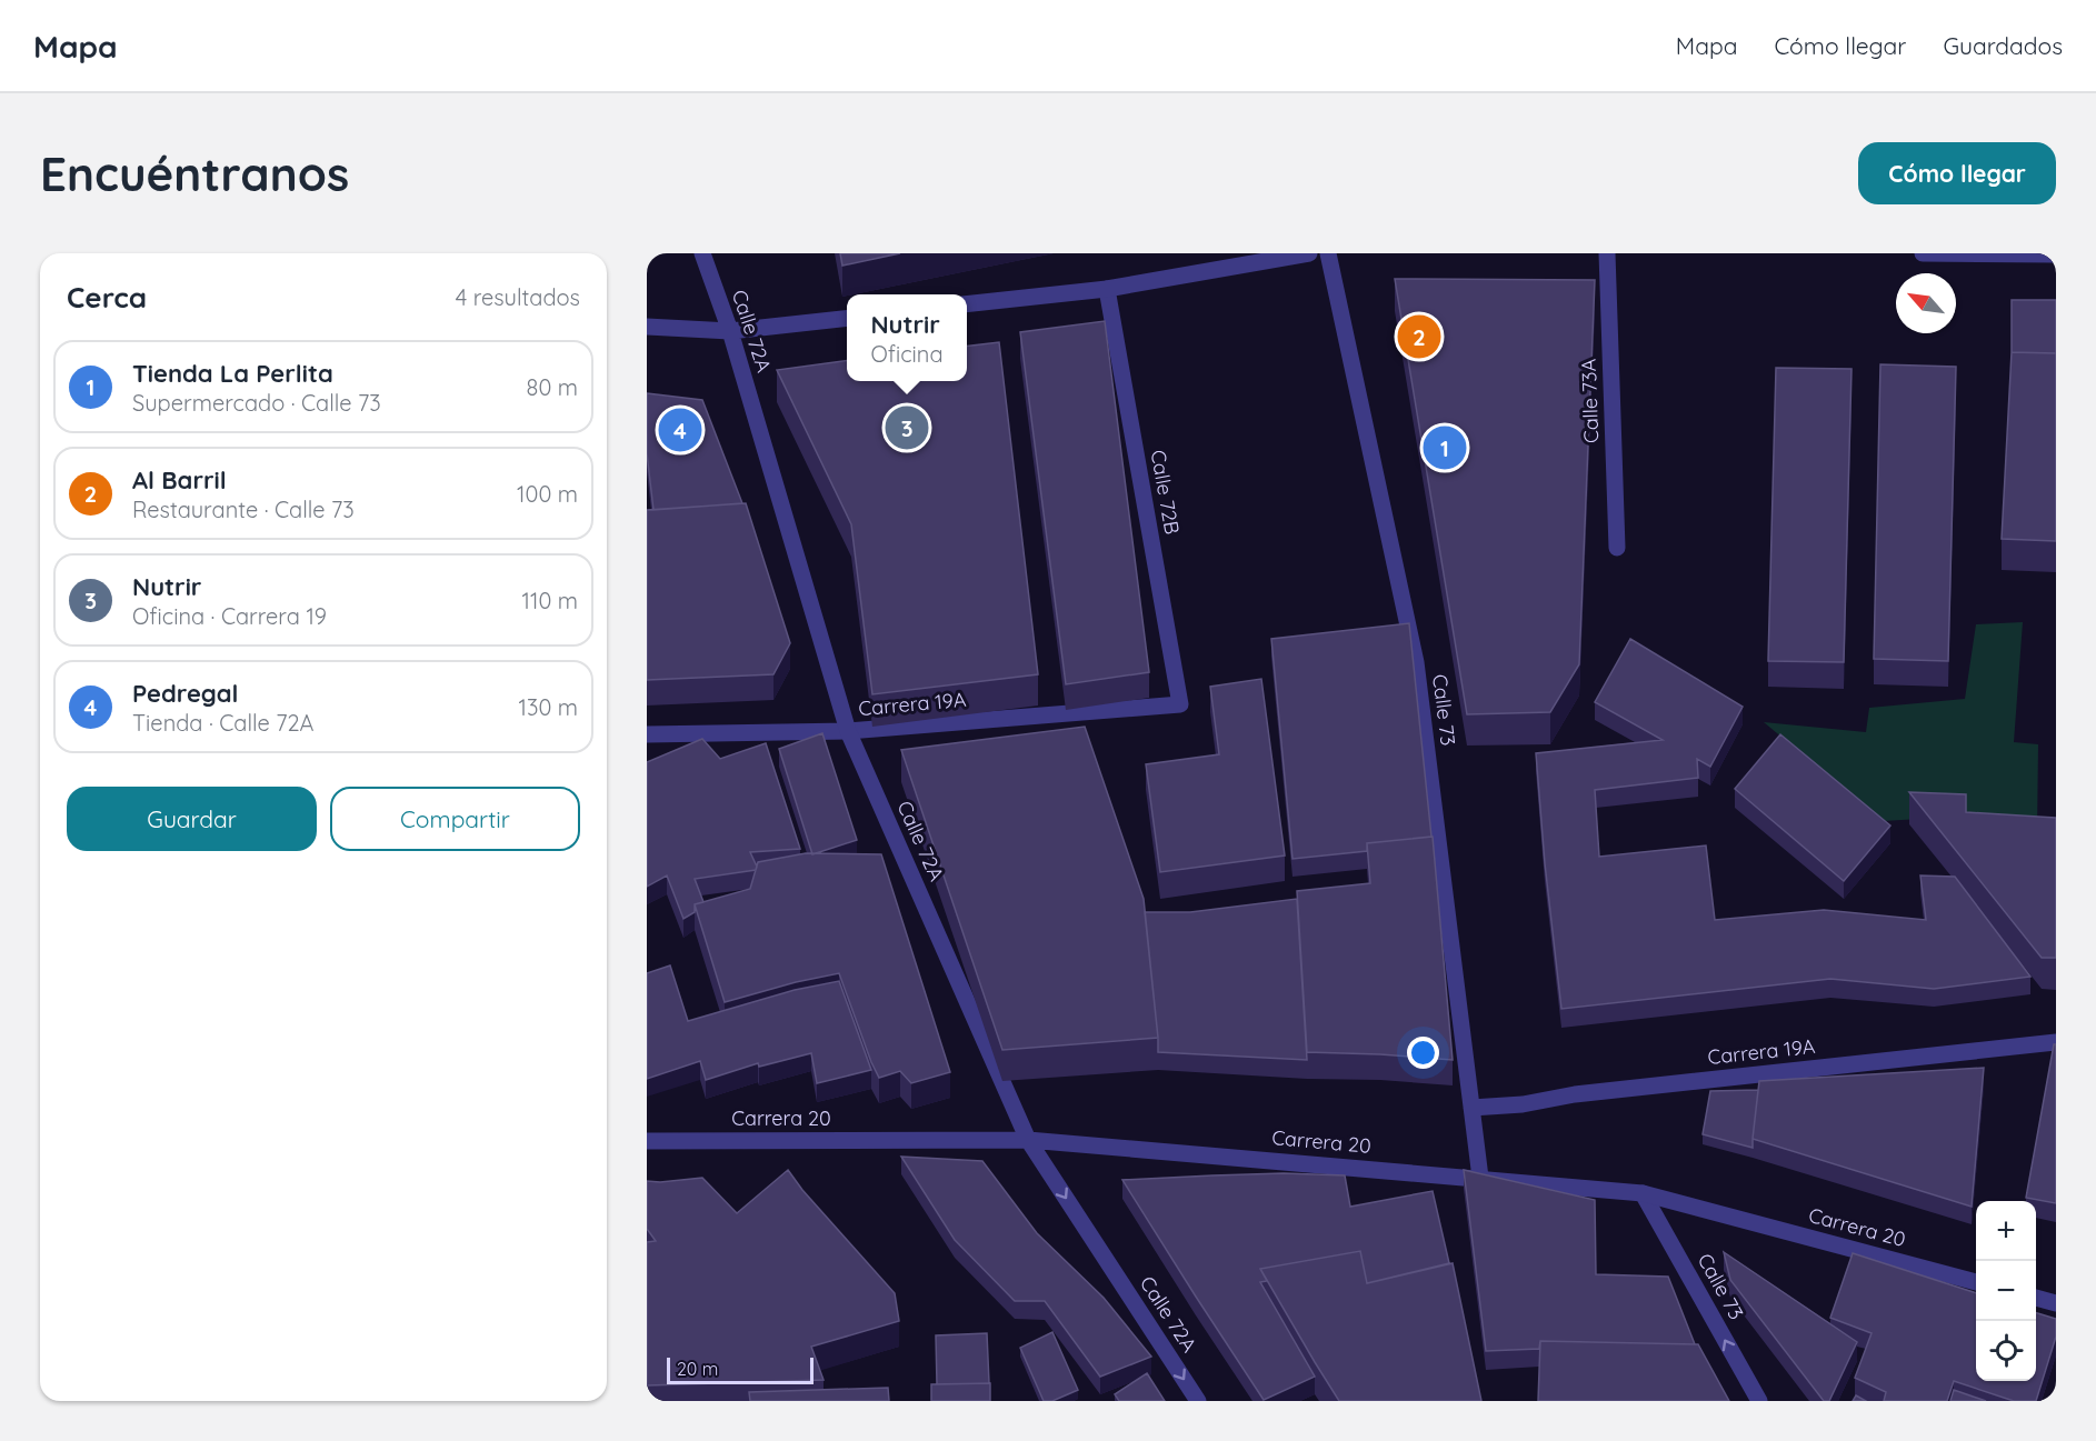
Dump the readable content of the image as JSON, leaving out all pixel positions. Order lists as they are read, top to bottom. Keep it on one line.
{"streets":{"street":["Calle 72A","Calle 73A","Calle 72B","Carrera 19A","Calle 73","Carrera 20"]},"crossings":[["Calle 72A","Carrera 19A"],["Calle 72A","Carrera 20"],["Calle 72B","Carrera 19A"],["Carrera 19A","Calle 73"],["Calle 73","Carrera 20"]],"scale_bar":"20 m","north":"top left","page":{"header":"Mapa","nav":["Mapa","Cómo llegar","Guardados"],"buttons":["Cómo llegar",["Guardar","Compartir"]],"title":"Encuéntranos","heading":["Cerca","4 resultados"],"popup":["Nutrir","Oficina"],"pins":["2","3","4","1"],"list":[{"mark":"1","name":"Tienda La Perlita","note":"Supermercado · Calle 73","value":"80 m"},{"mark":"2","name":"Al Barril","note":"Restaurante · Calle 73","value":"100 m"},{"mark":"3","name":"Nutrir","note":"Oficina · Carrera 19","value":"110 m"},{"mark":"4","name":"Pedregal","note":"Tienda · Calle 72A","value":"130 m"}],"map_buttons":["+","−"],"scale":"20 m"}}
